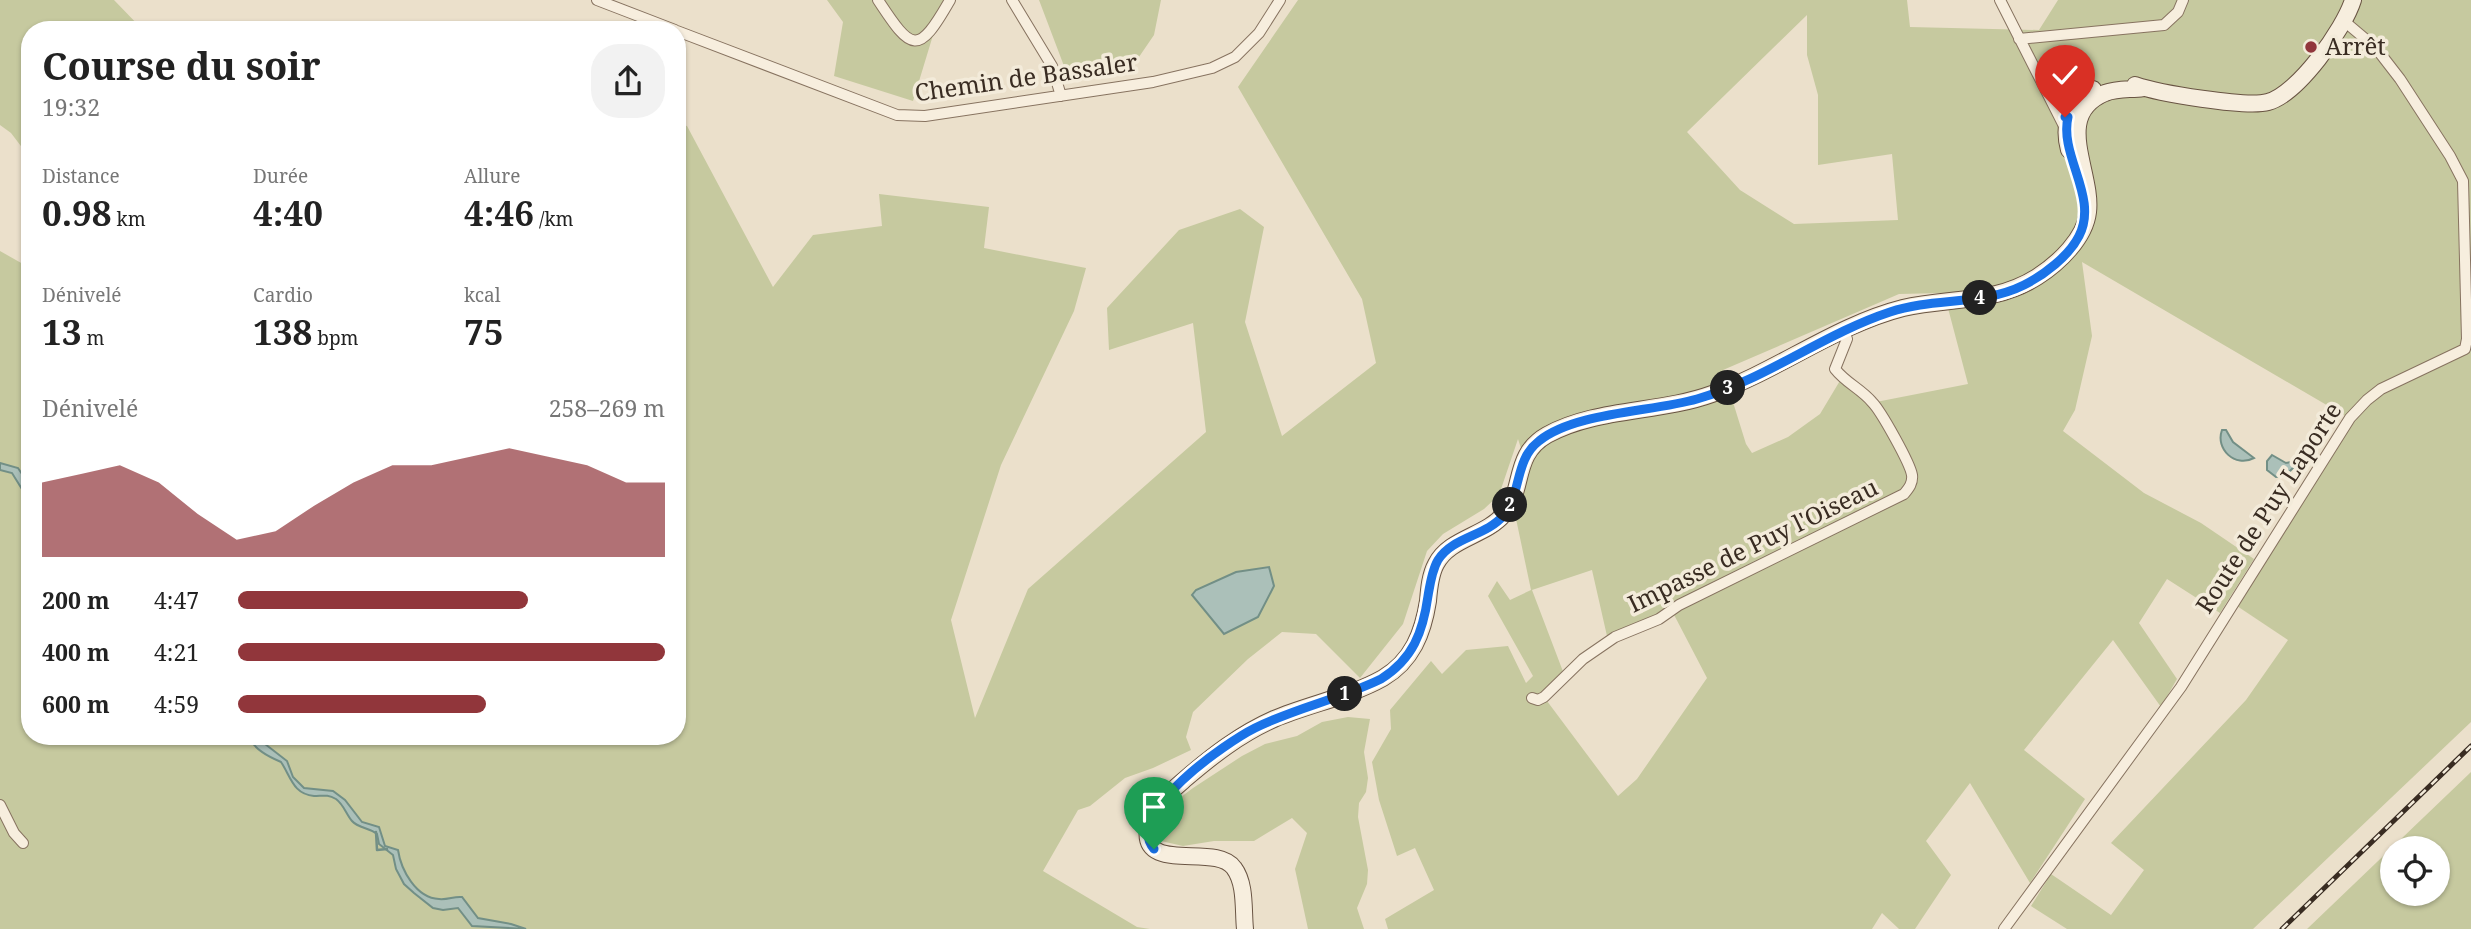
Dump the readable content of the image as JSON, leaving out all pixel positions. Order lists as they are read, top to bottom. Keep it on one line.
{"streets":{"street":["Chemin de Bassaler","Route de Puy Laporte","Impasse de Puy l'Oiseau"]},"places":["Arrêt"],"page":{"heading":["Course du soir","19:32"],"stats":[["Distance","0.98 km"],["Durée","4:40"],["Allure","4:46 /km"],["Dénivelé","13 m"],["Cardio","138 bpm"],["kcal","75"]],"pins":["4","3","2","1"],"chart":["Dénivelé","258–269 m"],"list":[{"name":"200 m","note":"4:47"},{"name":"400 m","note":"4:21"},{"name":"600 m","note":"4:59"}]}}
